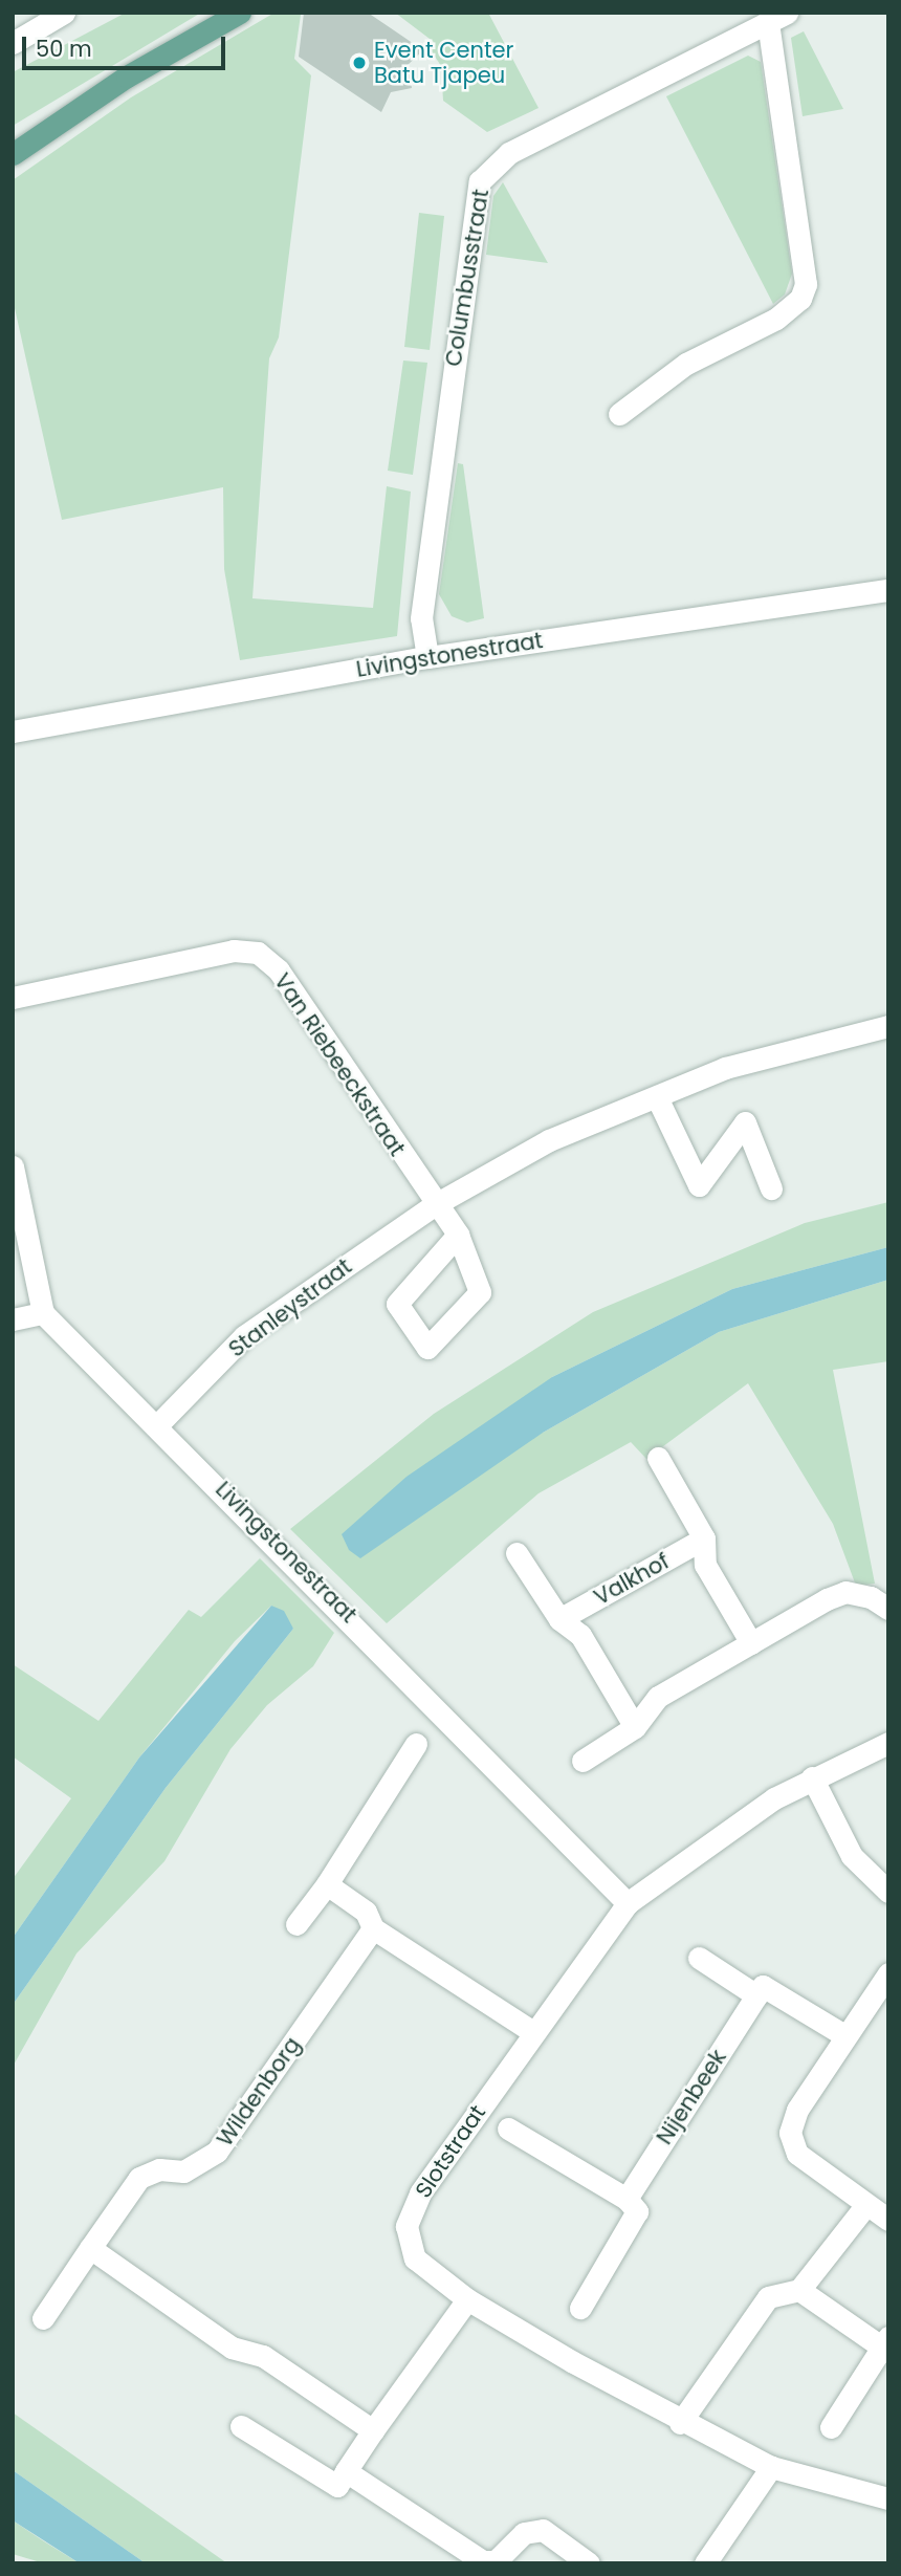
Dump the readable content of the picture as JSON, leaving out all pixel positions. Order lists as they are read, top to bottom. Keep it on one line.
{"streets":{"street":["Columbusstraat","Livingstonestraat","Van Riebeeckstraat","Stanleystraat","Valkhof","Wildenborg","Nijenbeek","Slotstraat"]},"crossings":[["Columbusstraat","Livingstonestraat"],["Livingstonestraat","Stanleystraat"],["Livingstonestraat","Slotstraat"],["Van Riebeeckstraat","Stanleystraat"]],"places":["Event Center Batu Tjapeu"],"scale_bar":"50 m"}
